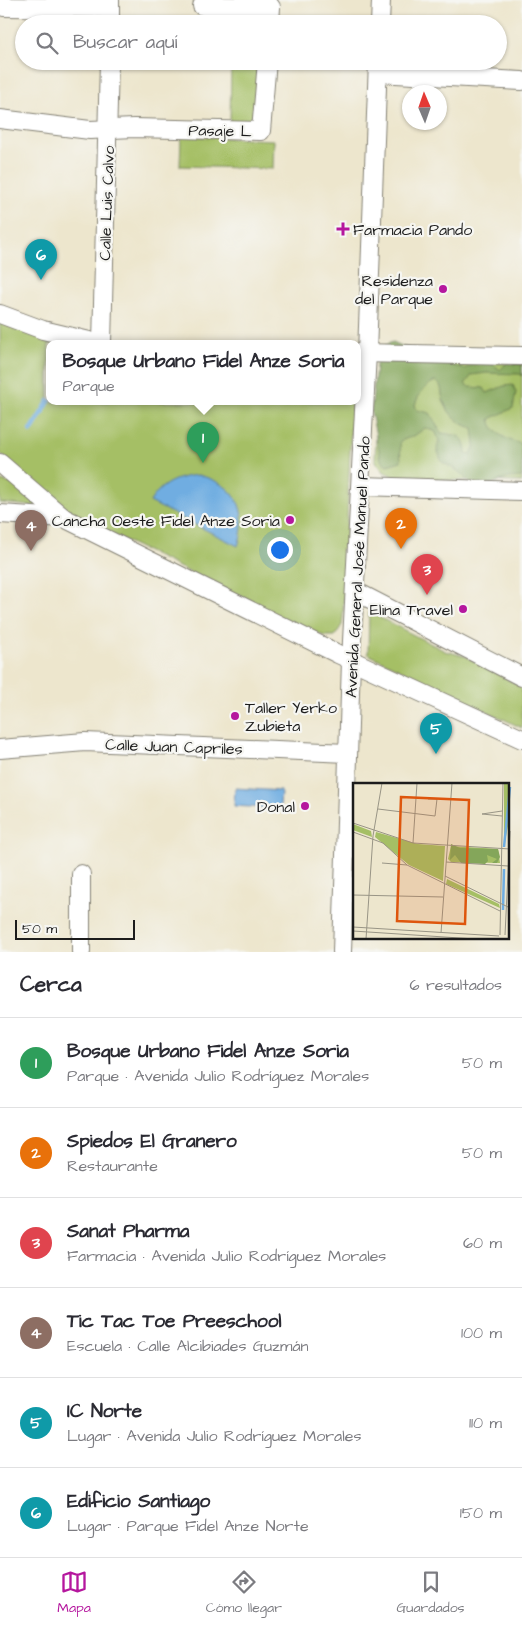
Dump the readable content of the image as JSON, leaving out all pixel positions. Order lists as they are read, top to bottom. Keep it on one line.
{"streets":{"street":["Pasaje L","Calle Luis Calvo","Avenida General José Manuel Pando","Calle Juan Capriles"]},"crossings":[["Pasaje L","Calle Luis Calvo"],["Avenida General José Manuel Pando","Calle Juan Capriles"]],"places":{"health":["Farmacia Pando"],"other":["Residenza del Parque","Cancha Oeste Fidel Anze Soria","Elina Travel","Taller Yerko Zubieta","Donal"]},"scale_bar":"50 m","north":"top","page":{"search":"Buscar aquí","pins":["6","1","2","4","3","5"],"popup":["Bosque Urbano Fidel Anze Soria","Parque"],"scale":"50 m","heading":["Cerca","6 resultados"],"list":[{"mark":"1","name":"Bosque Urbano Fidel Anze Soria","note":"Parque · Avenida Julio Rodríguez Morales","value":"50 m"},{"mark":"2","name":"Spiedos El Granero","note":"Restaurante","value":"50 m"},{"mark":"3","name":"Sanat Pharma","note":"Farmacia · Avenida Julio Rodríguez Morales","value":"60 m"},{"mark":"4","name":"Tic Tac Toe Preeschool","note":"Escuela · Calle Alcibiades Guzmán","value":"100 m"},{"mark":"5","name":"IC Norte","note":"Lugar · Avenida Julio Rodríguez Morales","value":"110 m"},{"mark":"6","name":"Edificio Santiago","note":"Lugar · Parque Fidel Anze Norte","value":"150 m"}],"nav":["Mapa","Cómo llegar","Guardados"]}}
